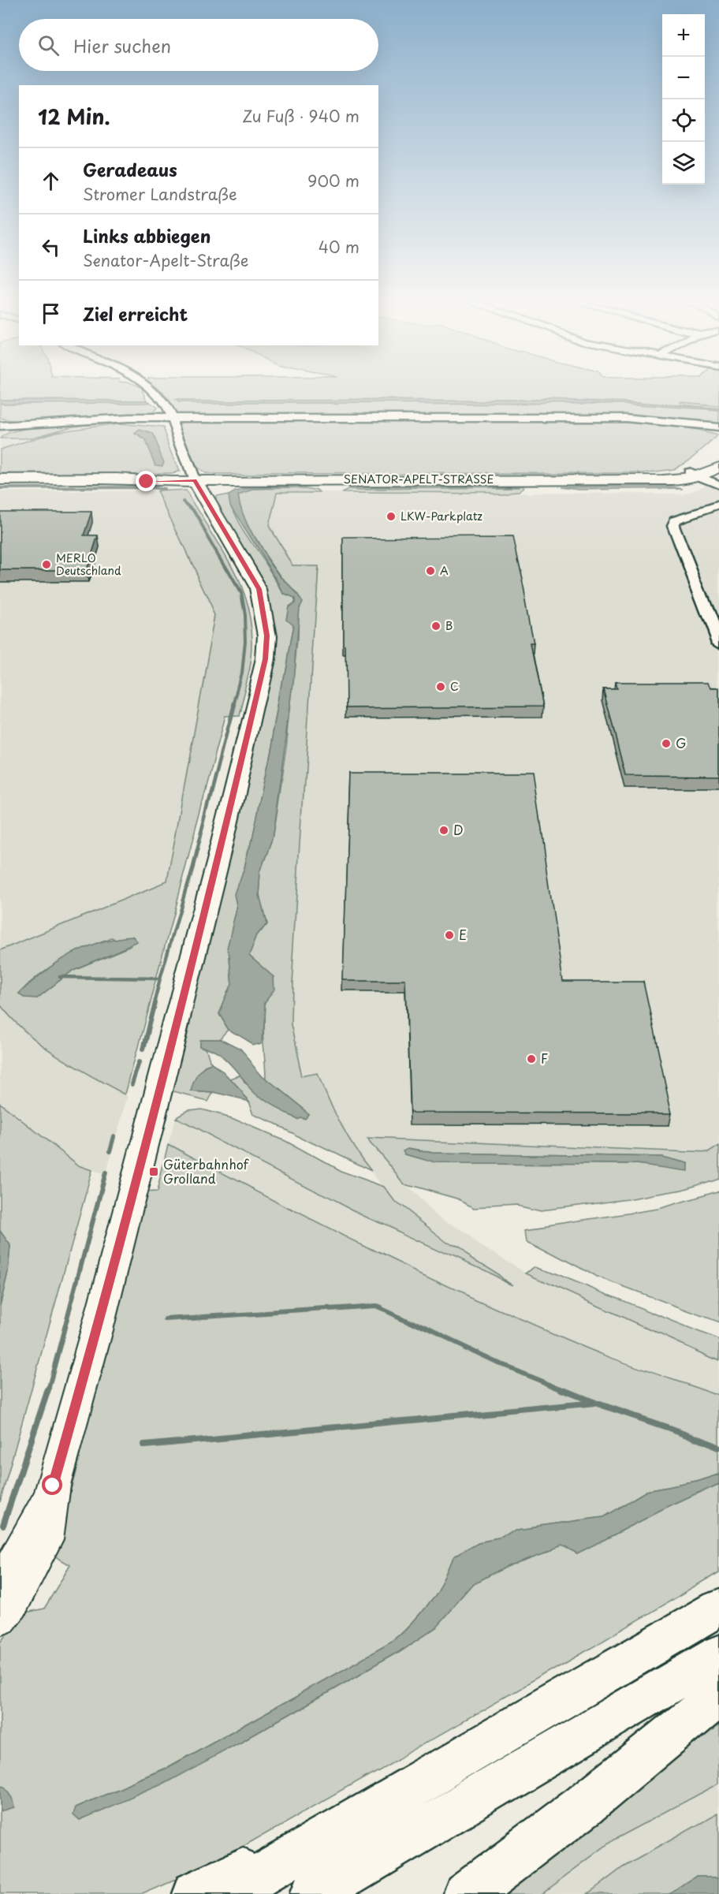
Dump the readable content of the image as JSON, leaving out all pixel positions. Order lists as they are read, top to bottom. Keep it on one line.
{"streets":{"street":["SENATOR-APELT-STRASSE"]},"places":{"other":["LKW-Parkplatz","MERLO Deutschland","A","B","C","G","D","E","F"],"transit":["Güterbahnhof Grolland"]},"page":{"map_buttons":["+","−"],"search":"Hier suchen","heading":["12 Min.","Zu Fuß · 940 m"],"list":[["Geradeaus","Stromer Landstraße","900 m"],["Links abbiegen","Senator-Apelt-Straße","40 m"],"Ziel erreicht"]}}
